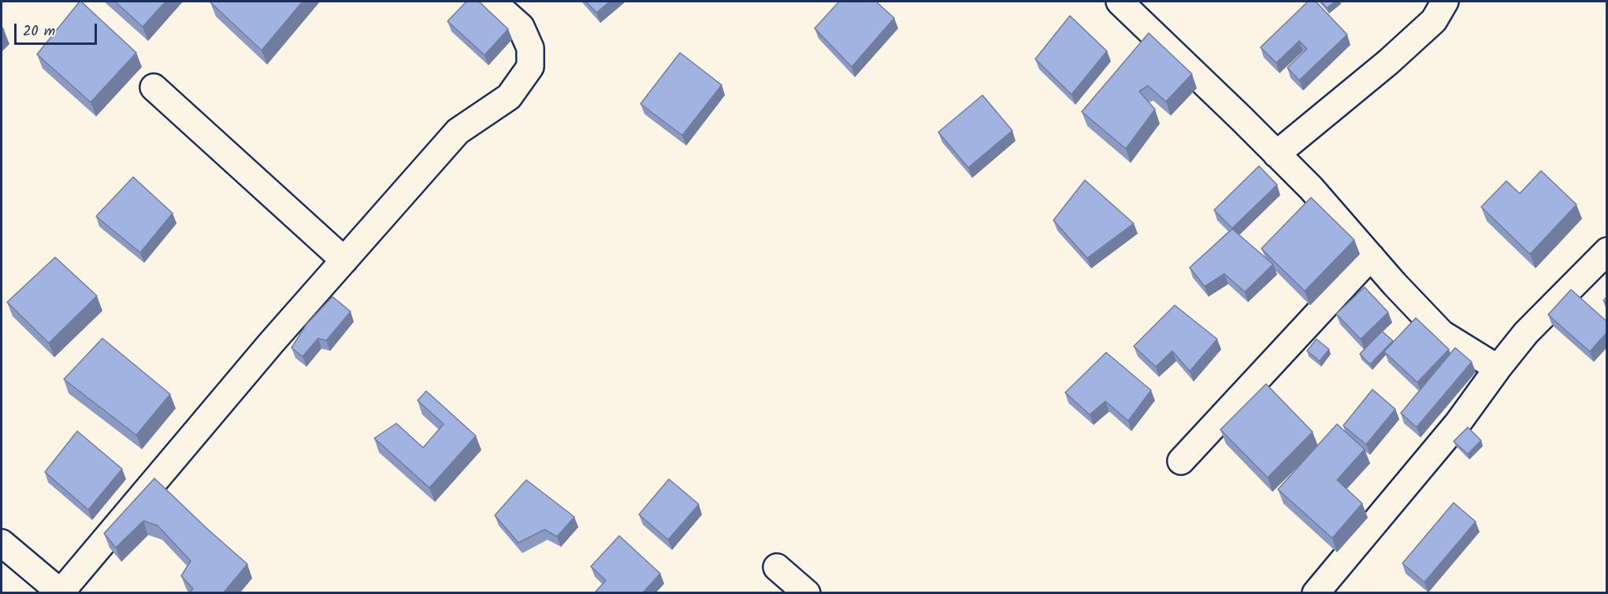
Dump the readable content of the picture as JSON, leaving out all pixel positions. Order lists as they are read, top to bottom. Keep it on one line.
{"scale_bar":"20 m"}
